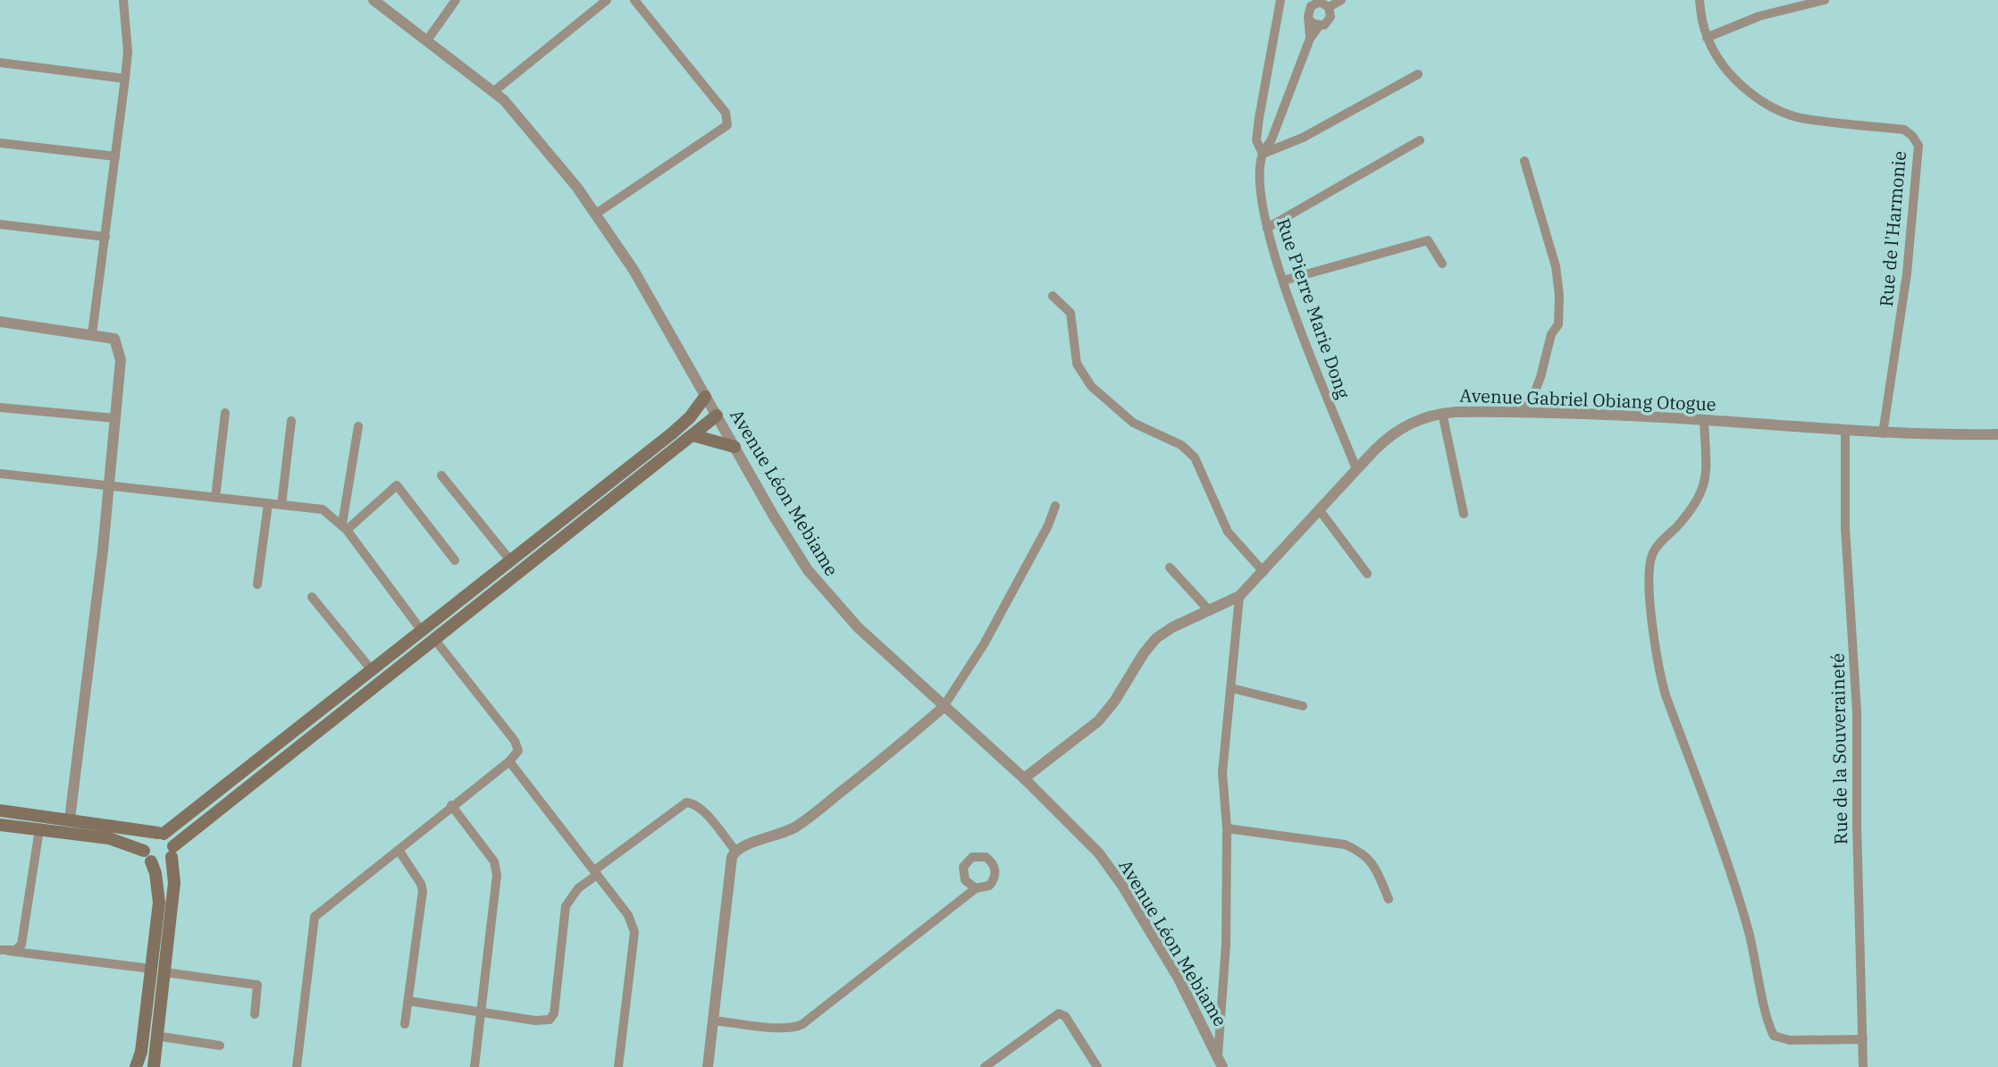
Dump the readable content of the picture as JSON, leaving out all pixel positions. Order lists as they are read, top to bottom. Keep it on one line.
{"streets":{"street":["Rue de l'Harmonie","Rue Pierre Marie Dong","Avenue Gabriel Obiang Otogue","Avenue Léon Mebiame","Rue de la Souveraineté"]},"crossings":[["Rue de l'Harmonie","Avenue Gabriel Obiang Otogue"],["Rue Pierre Marie Dong","Avenue Gabriel Obiang Otogue"],["Avenue Gabriel Obiang Otogue","Avenue Léon Mebiame"],["Avenue Gabriel Obiang Otogue","Rue de la Souveraineté"]]}
